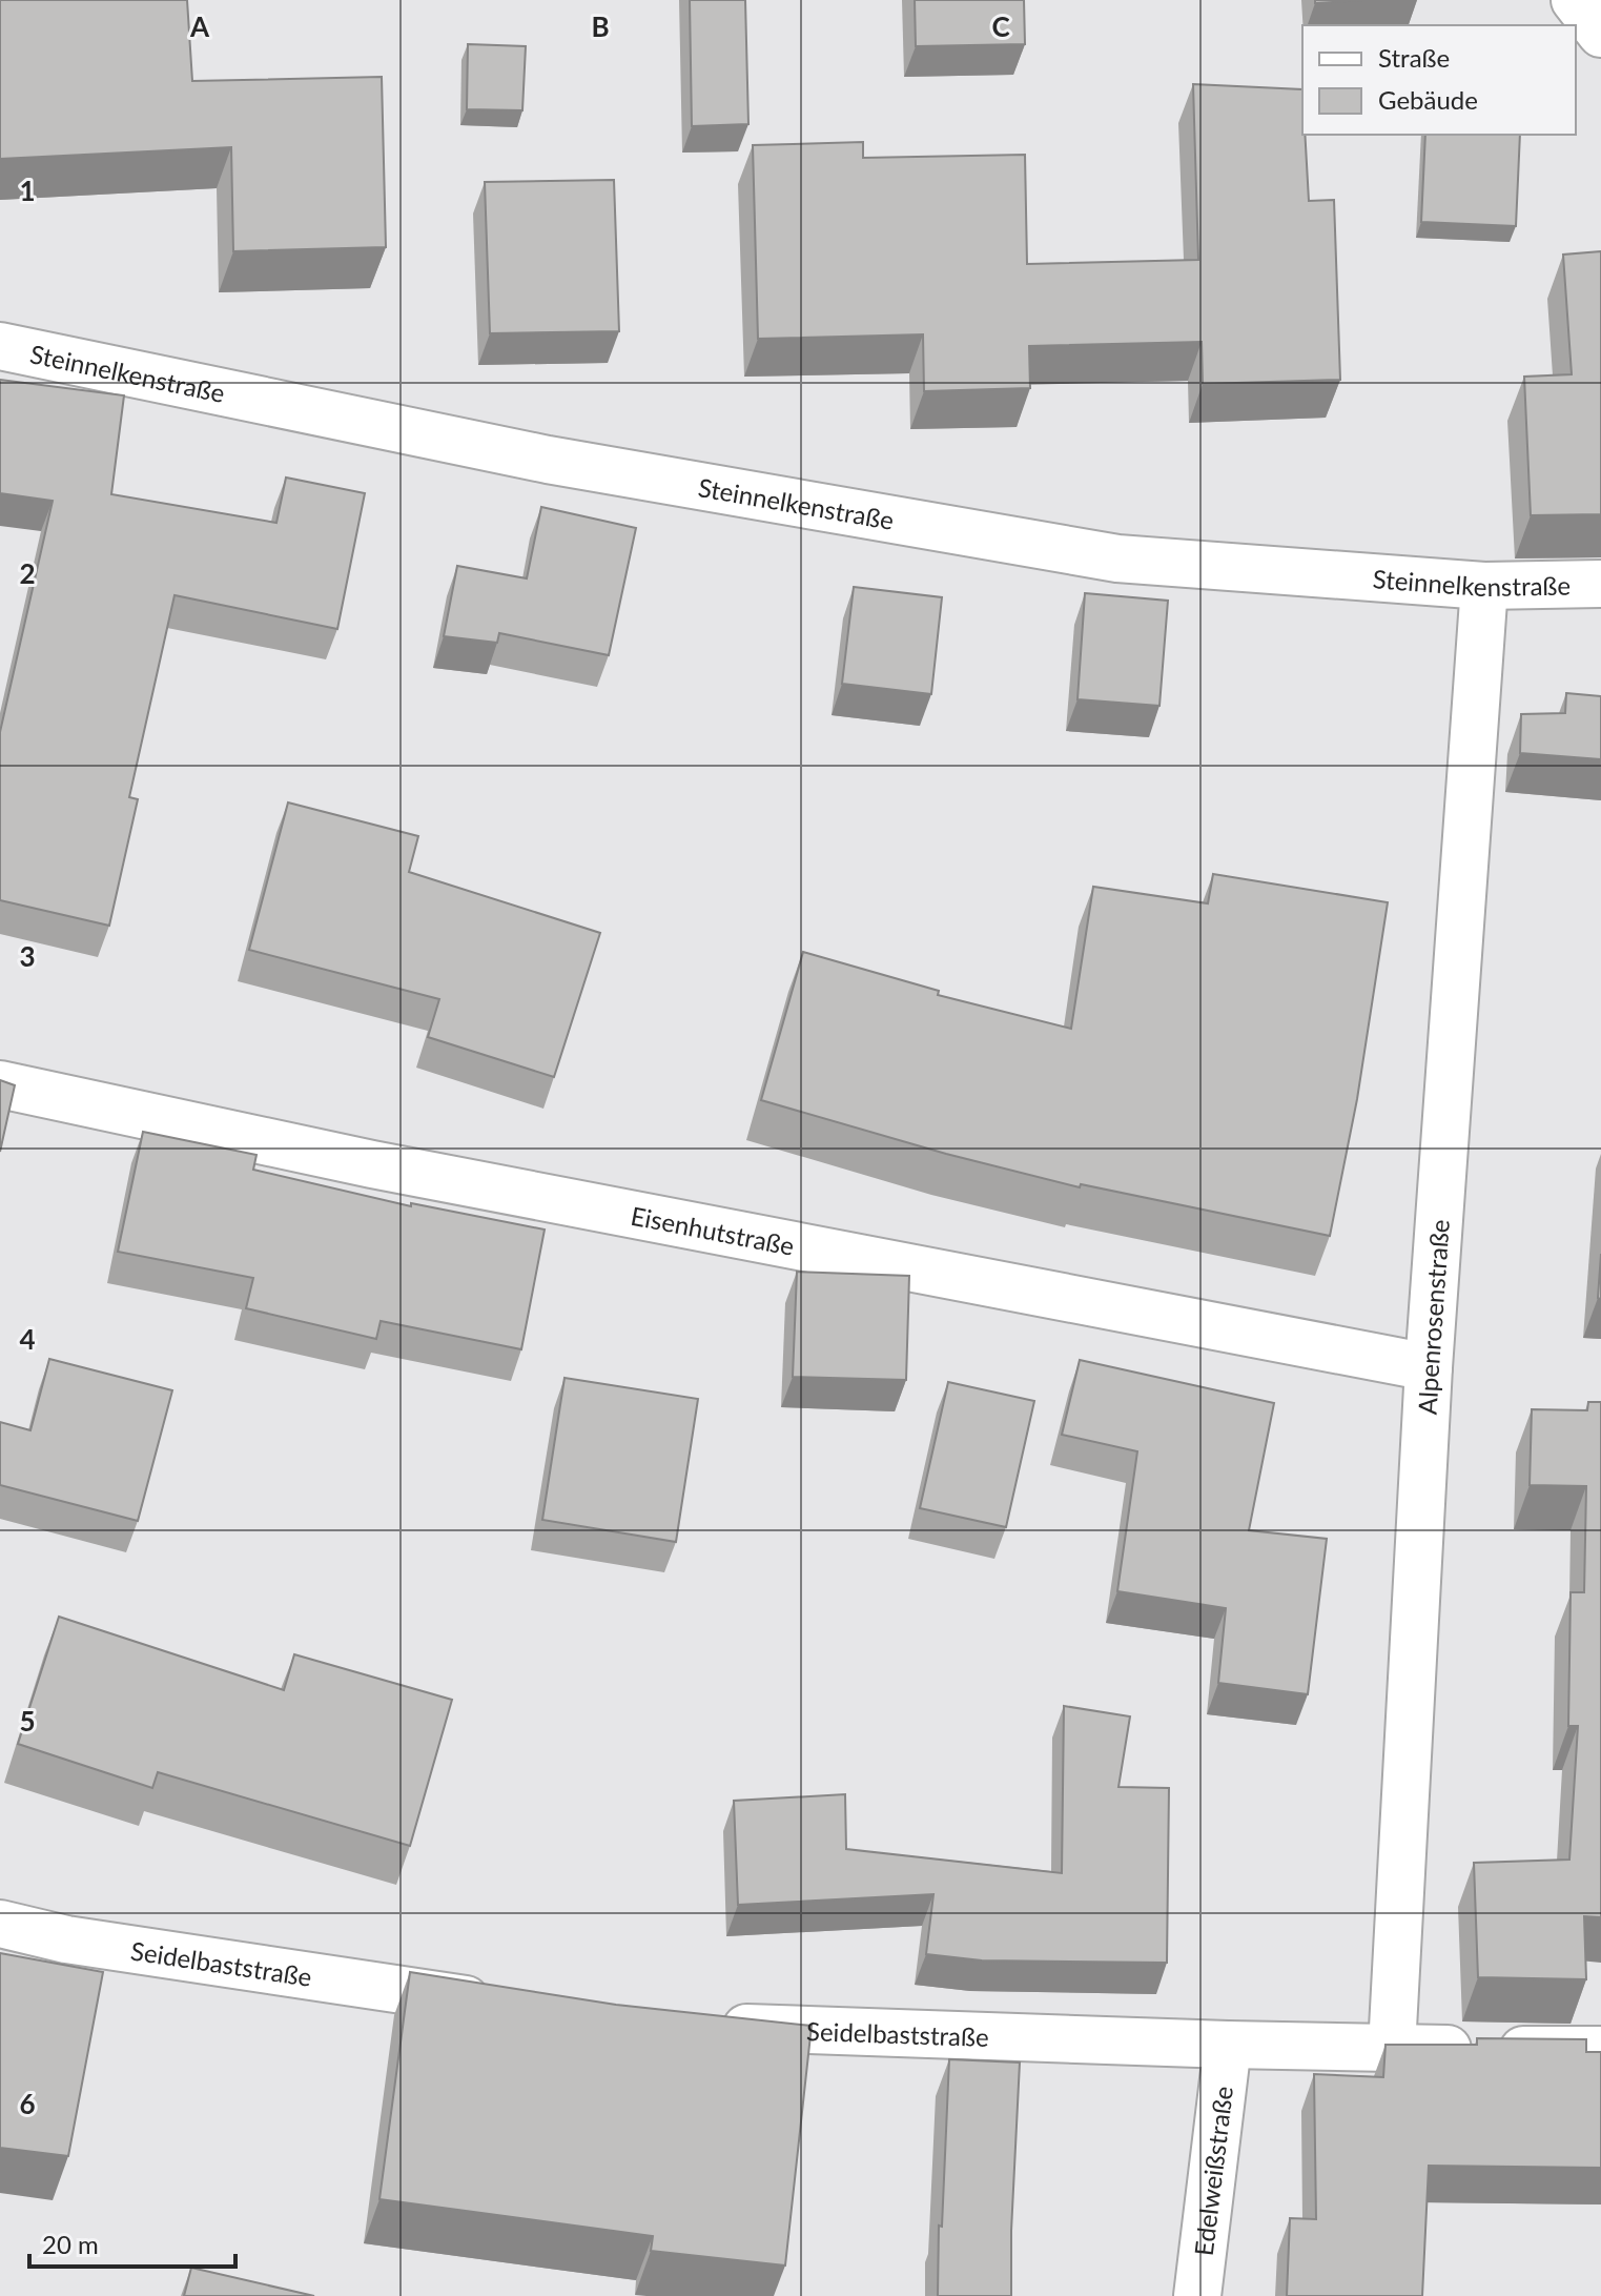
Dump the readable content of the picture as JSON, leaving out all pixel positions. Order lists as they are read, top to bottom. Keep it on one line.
{"streets":{"street":["Steinnelkenstraße","Eisenhutstraße","Alpenrosenstraße","Seidelbaststraße","Edelweißstraße"]},"crossings":[["Steinnelkenstraße","Alpenrosenstraße"],["Eisenhutstraße","Alpenrosenstraße"],["Alpenrosenstraße","Seidelbaststraße"],["Seidelbaststraße","Edelweißstraße"]],"legend":["Straße","Gebäude"],"scale_bar":"20 m","grid":{"columns":["A","B","C"],"rows":["1","2","3","4","5","6"]}}
